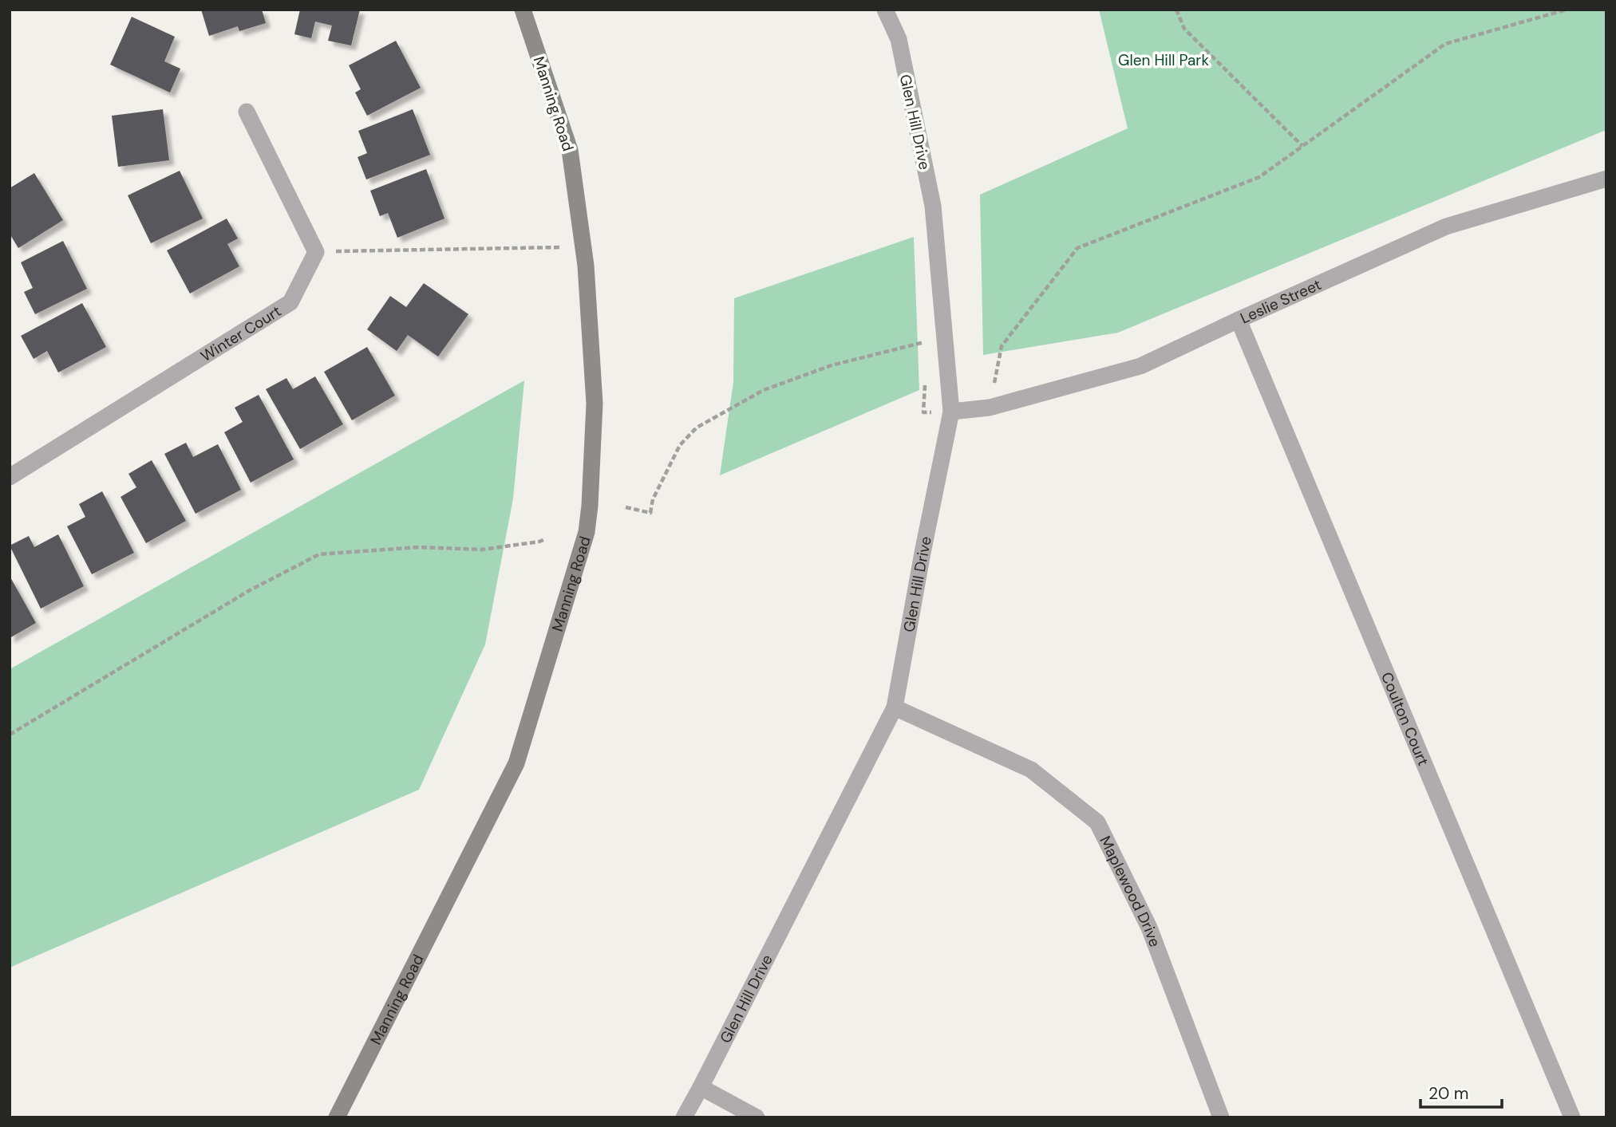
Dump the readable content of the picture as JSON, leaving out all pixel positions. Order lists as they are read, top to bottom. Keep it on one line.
{"streets":{"main road":["Manning Road"],"street":["Glen Hill Drive","Leslie Street","Winter Court","Coulton Court","Maplewood Drive"]},"crossings":[["Glen Hill Drive","Leslie Street"],["Glen Hill Drive","Maplewood Drive"],["Leslie Street","Coulton Court"]],"parks":["Glen Hill Park"],"scale_bar":"20 m"}
